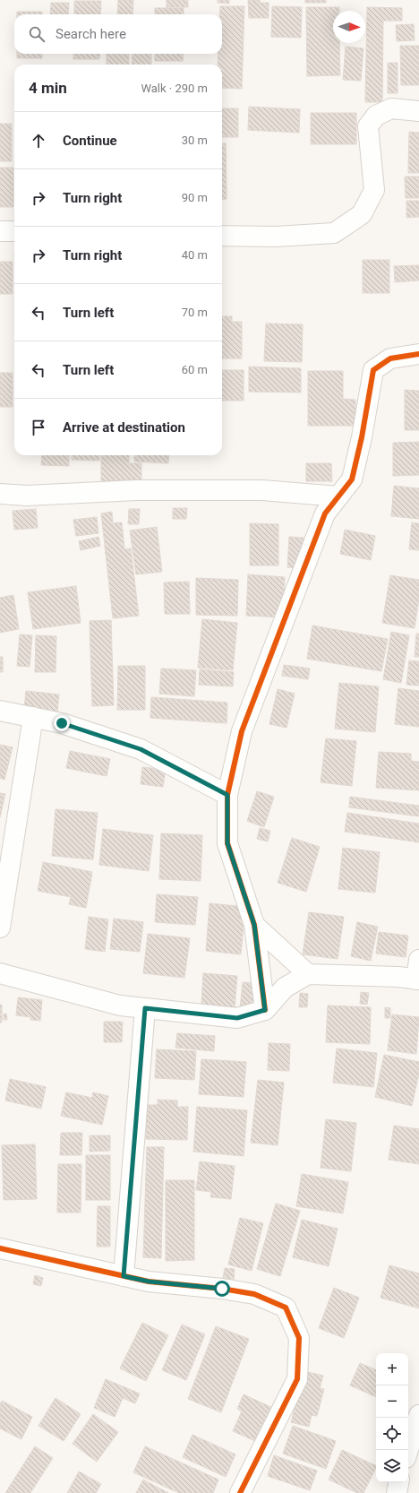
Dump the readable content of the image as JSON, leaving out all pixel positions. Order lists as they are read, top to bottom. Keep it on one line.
{"north":"right","page":{"search":"Search here","heading":["4 min","Walk · 290 m"],"list":[["Continue","30 m"],["Turn right","90 m"],["Turn right","40 m"],["Turn left","70 m"],["Turn left","60 m"],"Arrive at destination"],"map_buttons":["+","−"]}}
